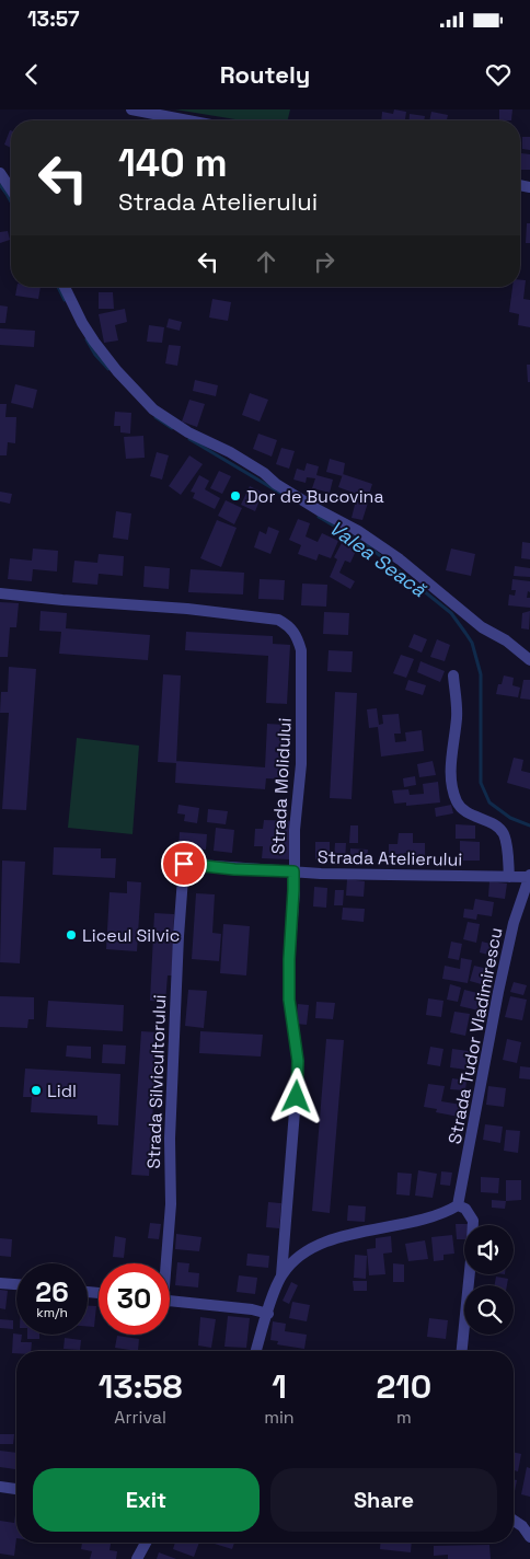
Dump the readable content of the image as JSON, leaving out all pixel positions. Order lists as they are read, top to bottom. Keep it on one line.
{"streets":{"street":["Strada Molidului","Strada Atelierului","Strada Tudor Vladimirescu","Strada Silvicultorului"]},"crossings":[["Strada Molidului","Strada Atelierului"],["Strada Atelierului","Strada Tudor Vladimirescu"],["Strada Atelierului","Strada Silvicultorului"]],"water":["Valea Seacă"],"places":["Dor de Bucovina","Liceul Silvic","Lidl"],"page":{"status":"13:57","header":"Routely","turn":["140 m","Strada Atelierului"],"speed":"26 km/h","limit":"30","eta":["13:58","Arrival","1","min","210","m"],"buttons":["Exit","Share"]}}
